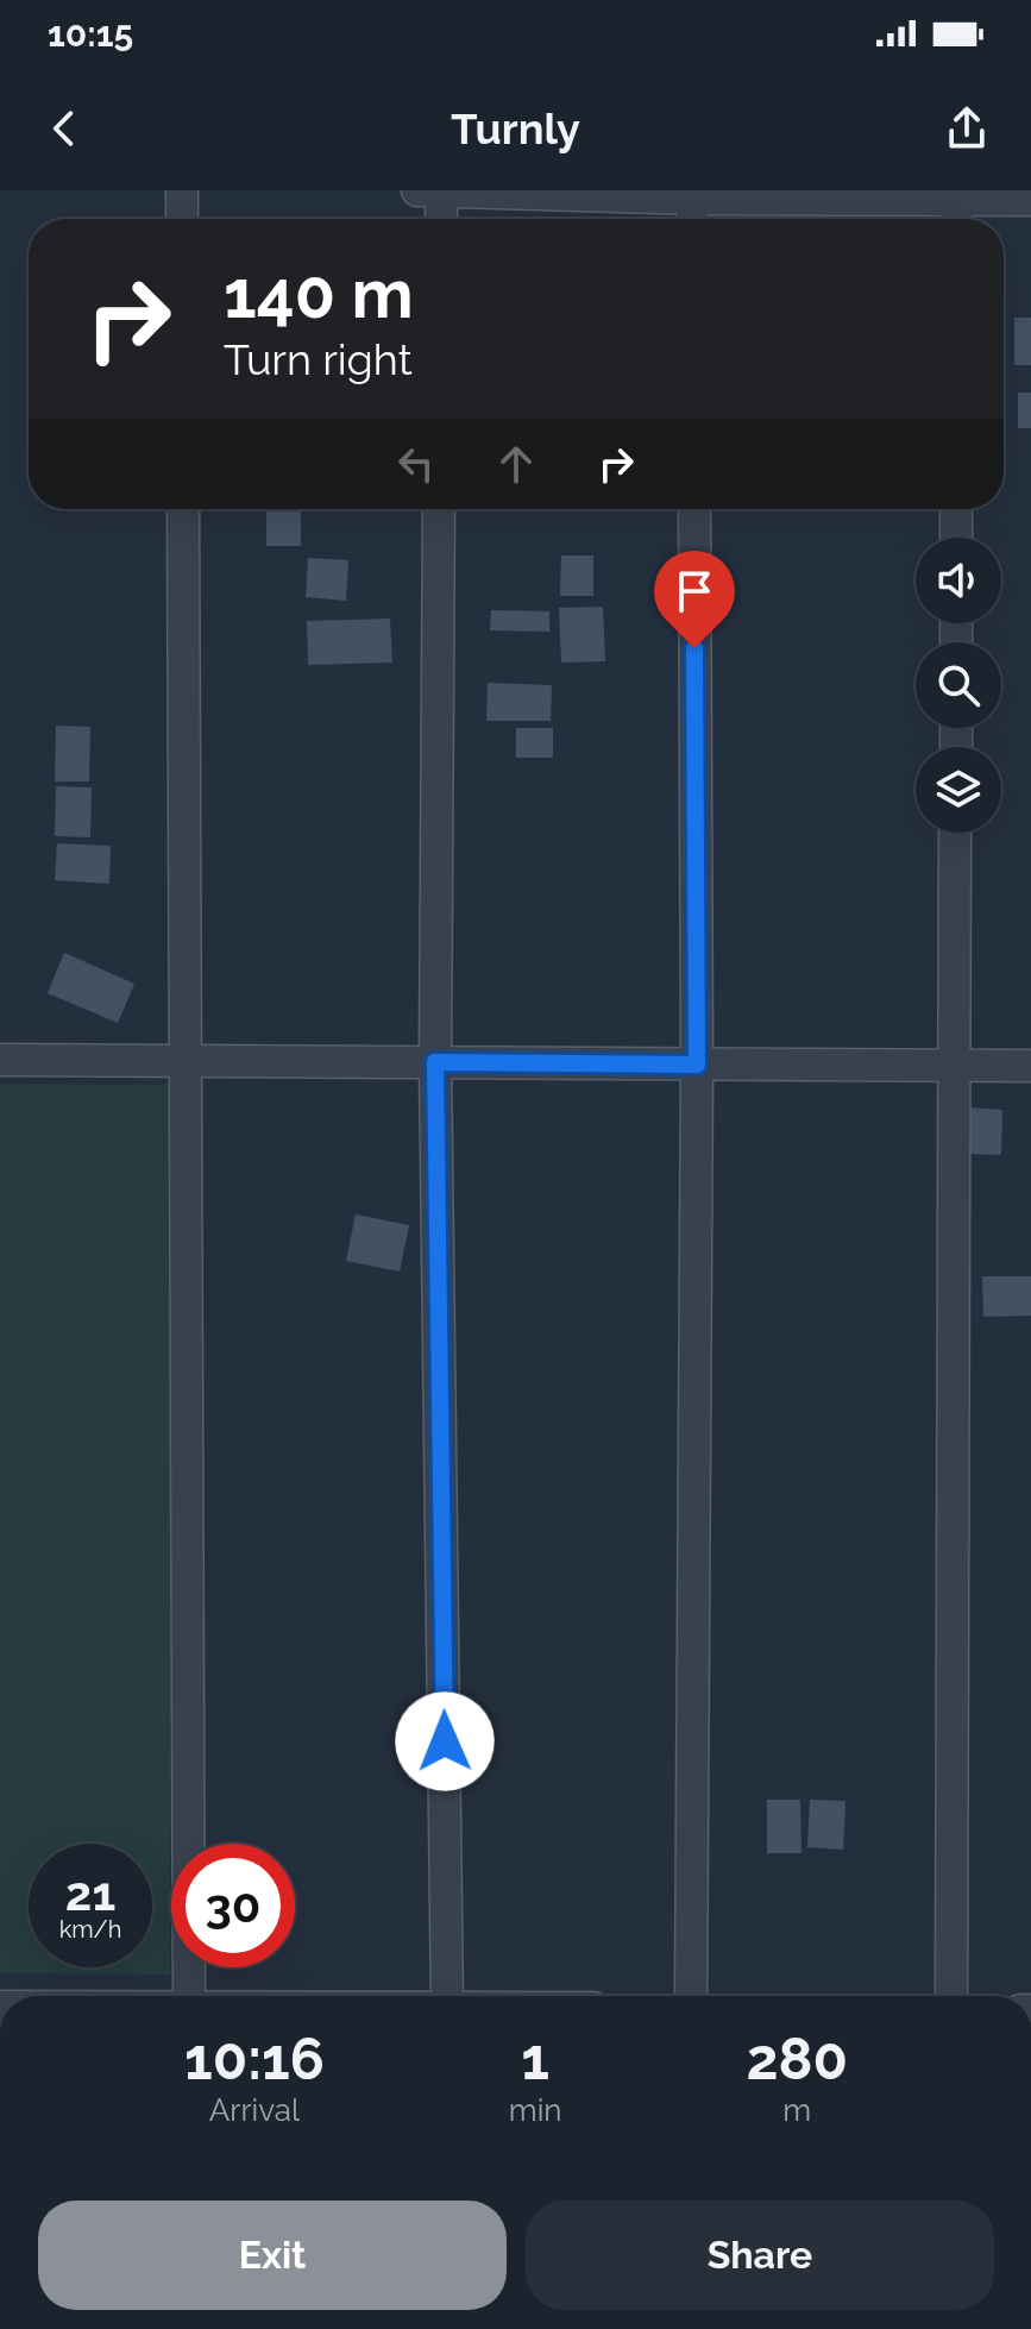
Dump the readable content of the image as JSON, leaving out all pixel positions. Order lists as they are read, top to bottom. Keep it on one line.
{"page":{"status":"10:15","header":"Turnly","turn":["140 m","Turn right"],"speed":"21 km/h","limit":"30","eta":["10:16","Arrival","1","min","280","m"],"buttons":["Exit","Share"]}}
